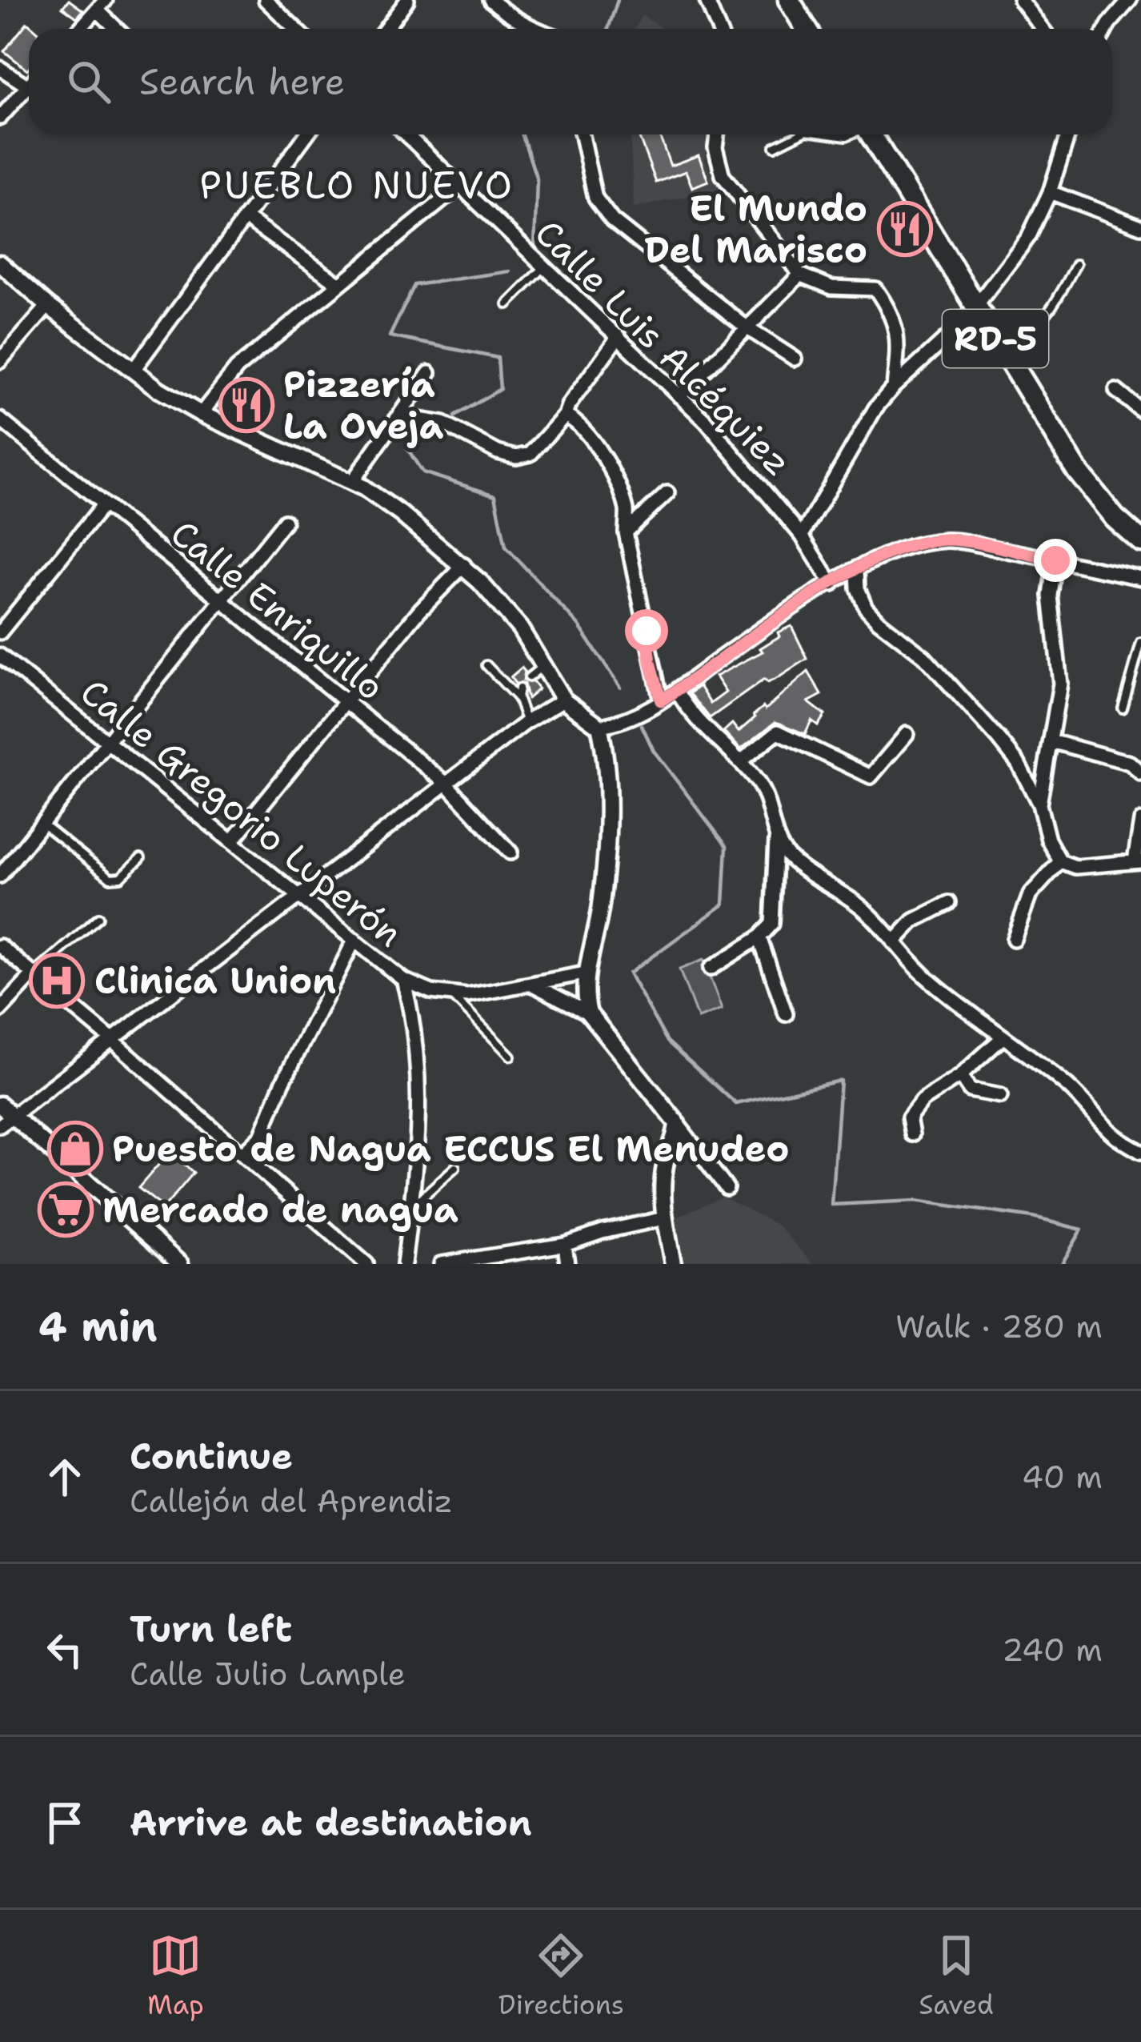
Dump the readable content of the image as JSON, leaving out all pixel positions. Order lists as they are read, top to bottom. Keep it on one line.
{"streets":{"main road":["RD-5"],"street":["Calle Luis Alcéquiez","Calle Enriquillo","Calle Gregorio Luperón"]},"districts":["PUEBLO NUEVO"],"places":{"restaurant":["El Mundo Del Marisco","Pizzería La Oveja"],"hospital":["Clinica Union"],"shop":["Puesto de Nagua ECCUS El Menudeo"],"supermarket":["Mercado de nagua"]},"page":{"search":"Search here","heading":["4 min","Walk · 280 m"],"list":[["Continue","Callejón del Aprendiz","40 m"],["Turn left","Calle Julio Lample","240 m"],"Arrive at destination"],"nav":["Map","Directions","Saved"]}}
